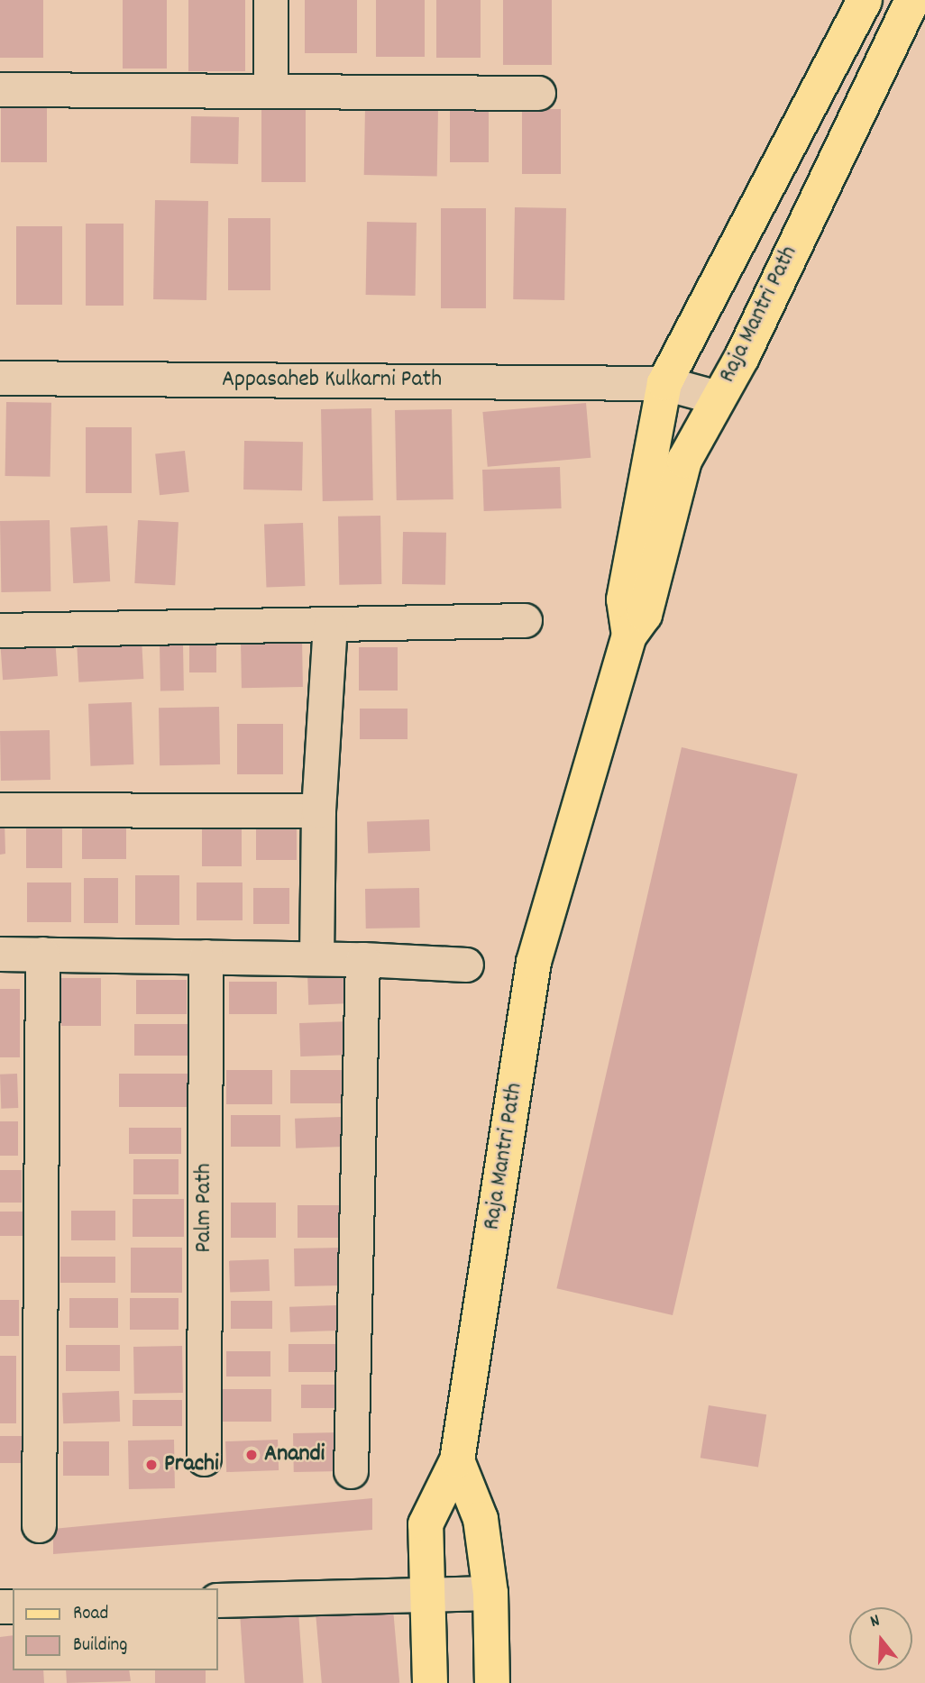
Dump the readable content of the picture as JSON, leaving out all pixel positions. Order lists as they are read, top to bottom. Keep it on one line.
{"streets":{"main road":["Raja Mantri Path"],"street":["Appasaheb Kulkarni Path","Palm Path"]},"crossings":[["Raja Mantri Path","Appasaheb Kulkarni Path"]],"places":["Anandi","Prachi"],"legend":["Road","Building"],"north":"top"}
